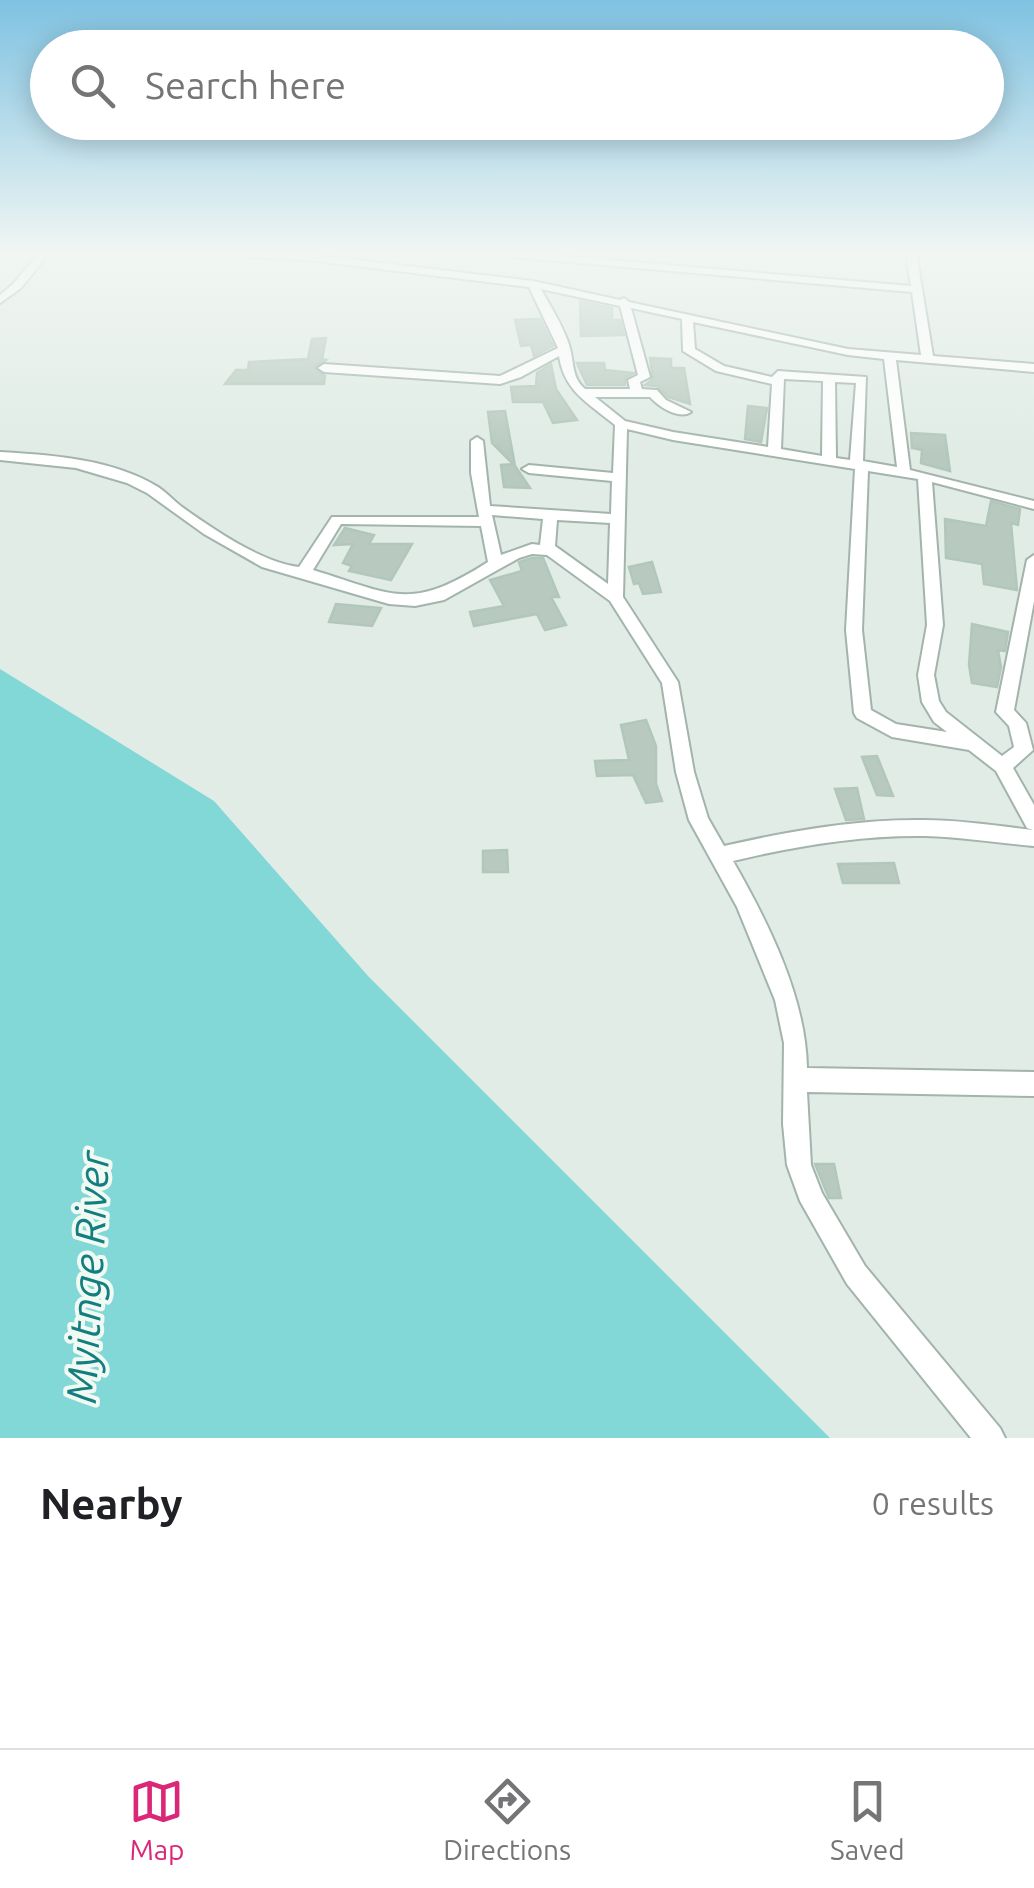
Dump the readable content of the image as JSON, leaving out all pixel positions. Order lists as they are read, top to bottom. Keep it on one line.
{"water":["Myitnge River"],"page":{"search":"Search here","heading":["Nearby","0 results"],"nav":["Map","Directions","Saved"]}}
